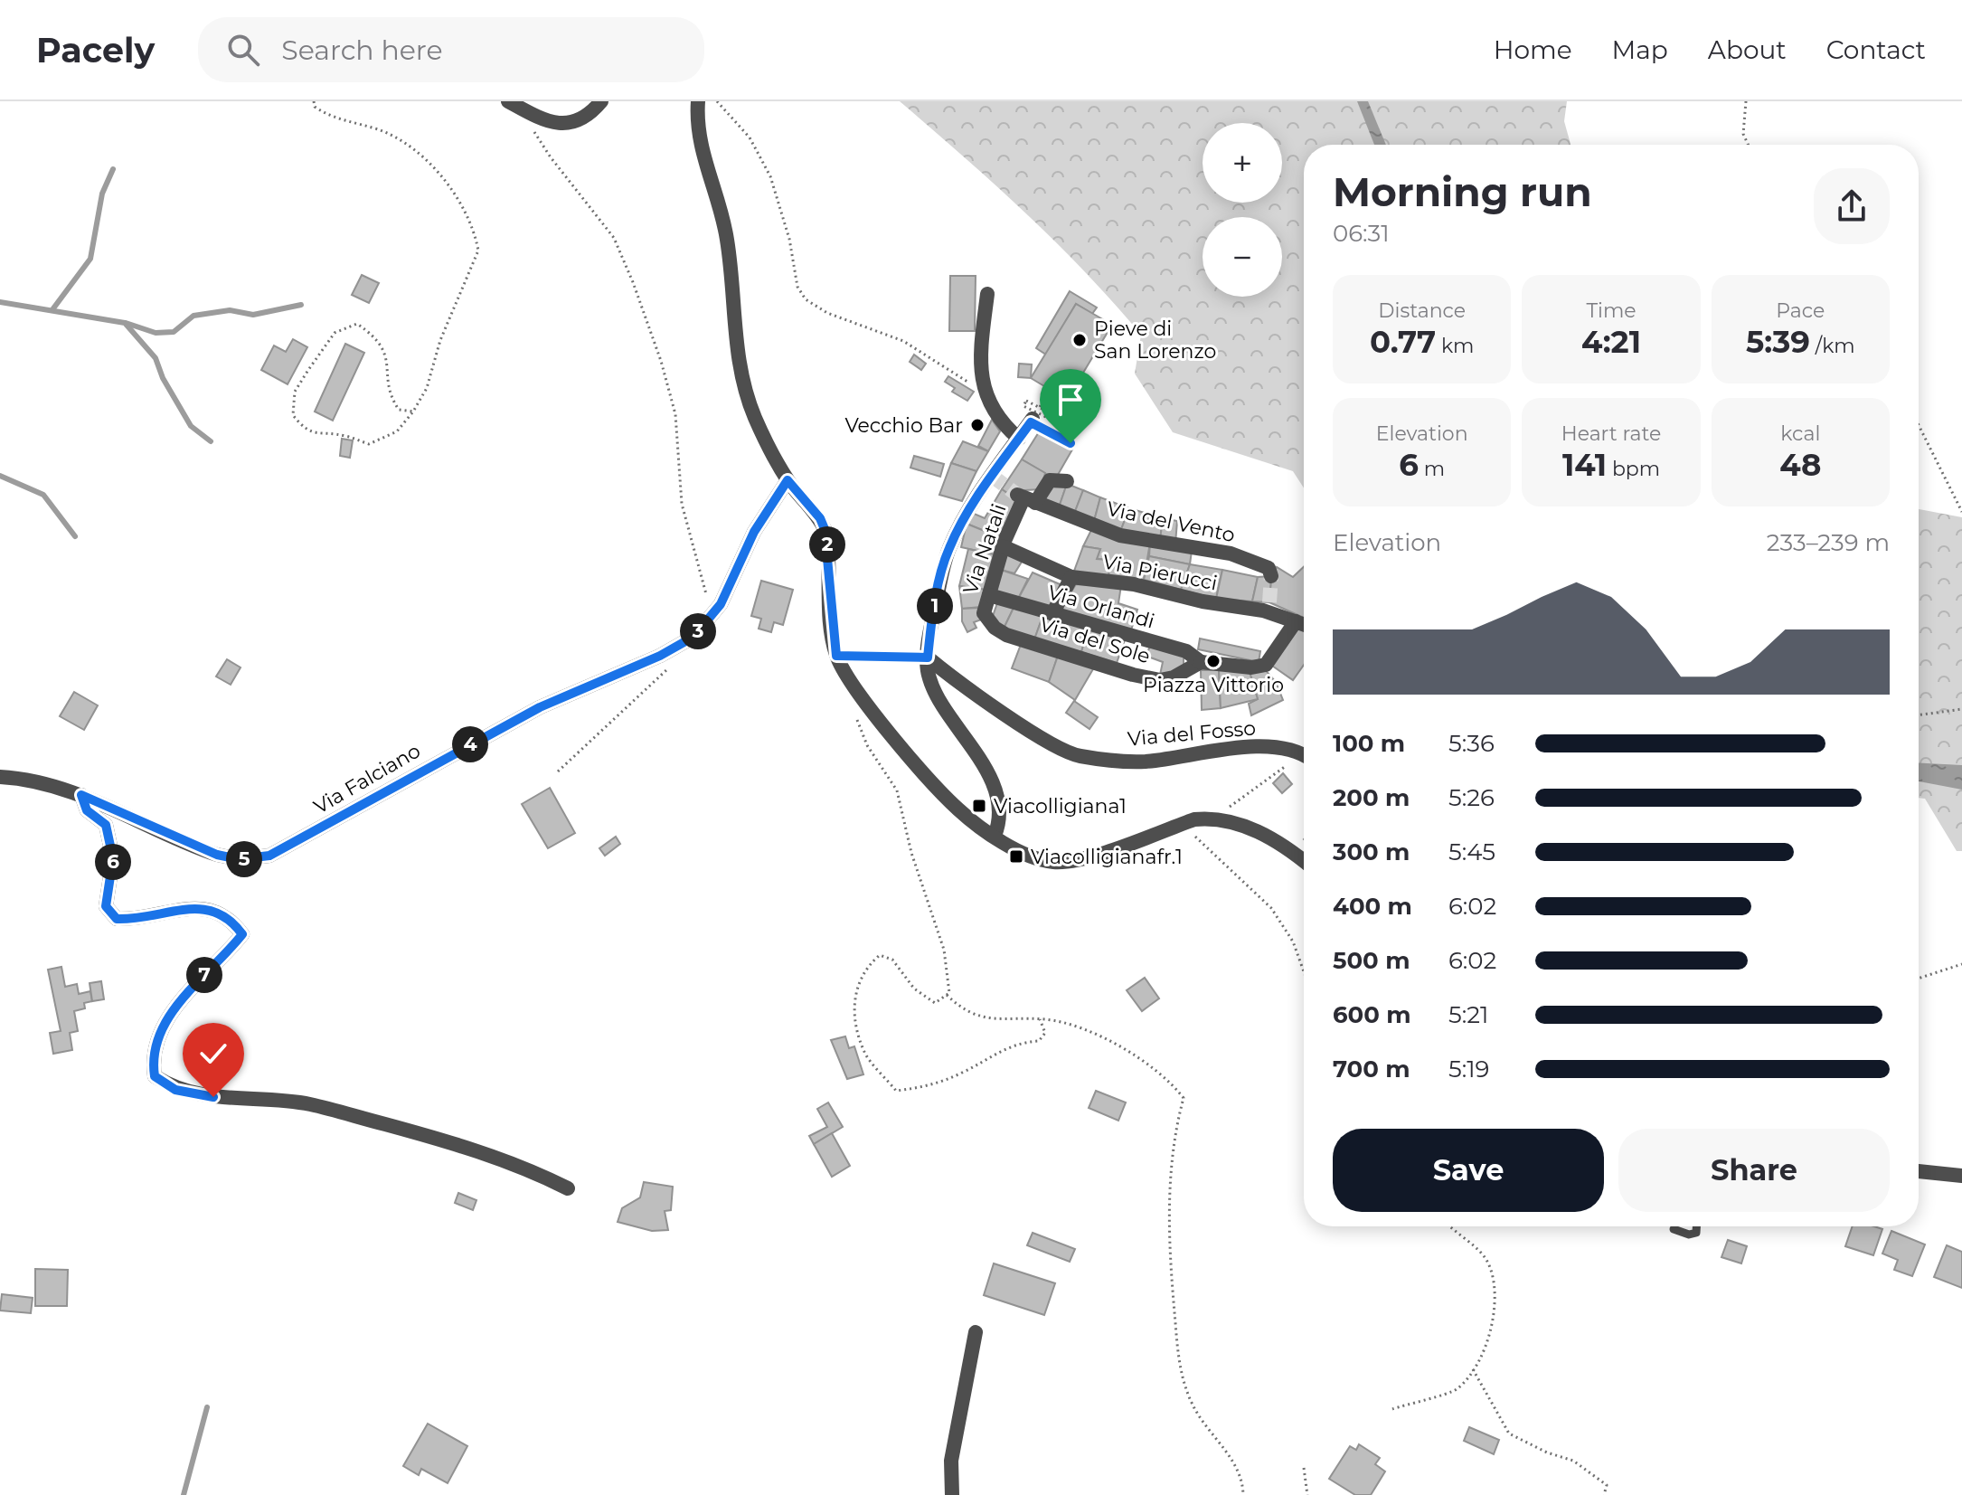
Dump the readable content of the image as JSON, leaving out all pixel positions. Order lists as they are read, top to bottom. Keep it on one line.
{"streets":{"street":["Via del Vento","Via Natali","Via Pierucci","Via Orlandi","Via del Sole","Via del Fosso","Via Falciano"]},"crossings":[["Via del Vento","Via Natali"],["Via Natali","Via Pierucci"],["Via Natali","Via Orlandi"],["Via Natali","Via del Sole"],["Via Orlandi","Via del Sole"]],"places":{"other":["Pieve di San Lorenzo","Vecchio Bar","Piazza Vittorio"],"transit":["Viacolligiana1","Viacolligianafr.1"]},"page":{"header":"Pacely","search":"Search here","nav":["Home","Map","About","Contact"],"map_buttons":["+","−"],"heading":["Morning run","06:31"],"stats":[["Distance","0.77 km"],["Time","4:21"],["Pace","5:39 /km"],["Elevation","6 m"],["Heart rate","141 bpm"],["kcal","48"]],"chart":["Elevation","233–239 m"],"pins":["2","1","3","4","5","6","7"],"list":[{"name":"100 m","note":"5:36"},{"name":"200 m","note":"5:26"},{"name":"300 m","note":"5:45"},{"name":"400 m","note":"6:02"},{"name":"500 m","note":"6:02"},{"name":"600 m","note":"5:21"},{"name":"700 m","note":"5:19"}],"buttons":["Save","Share"]}}
